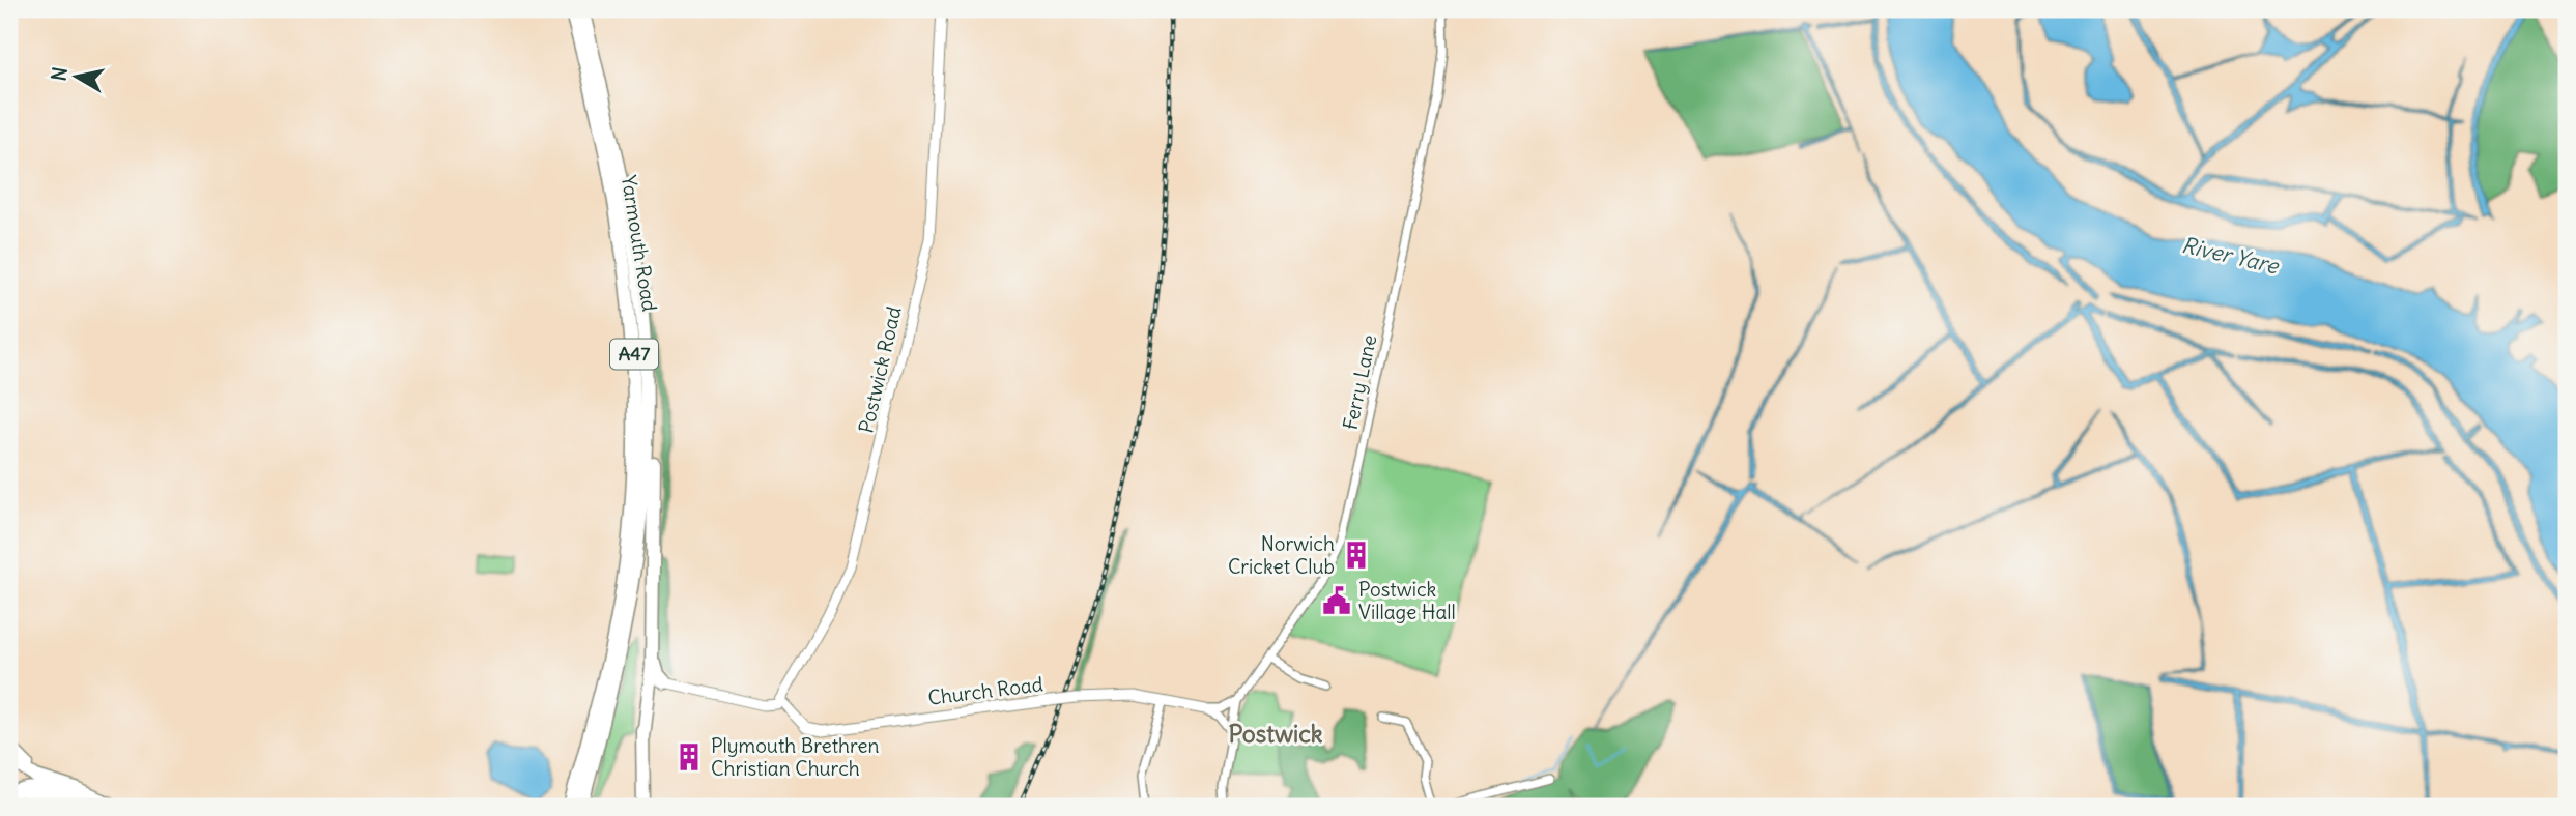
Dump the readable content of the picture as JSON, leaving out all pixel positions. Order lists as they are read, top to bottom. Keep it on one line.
{"streets":{"highway":["Yarmouth Road","A47"],"street":["Postwick Road","Ferry Lane","Church Road"]},"crossings":[["Yarmouth Road","A47"],["Postwick Road","Church Road"]],"districts":["Postwick"],"water":["River Yare"],"places":{"building":["Norwich Cricket Club","Plymouth Brethren Christian Church"],"public building":["Postwick Village Hall"]},"north":"left"}
